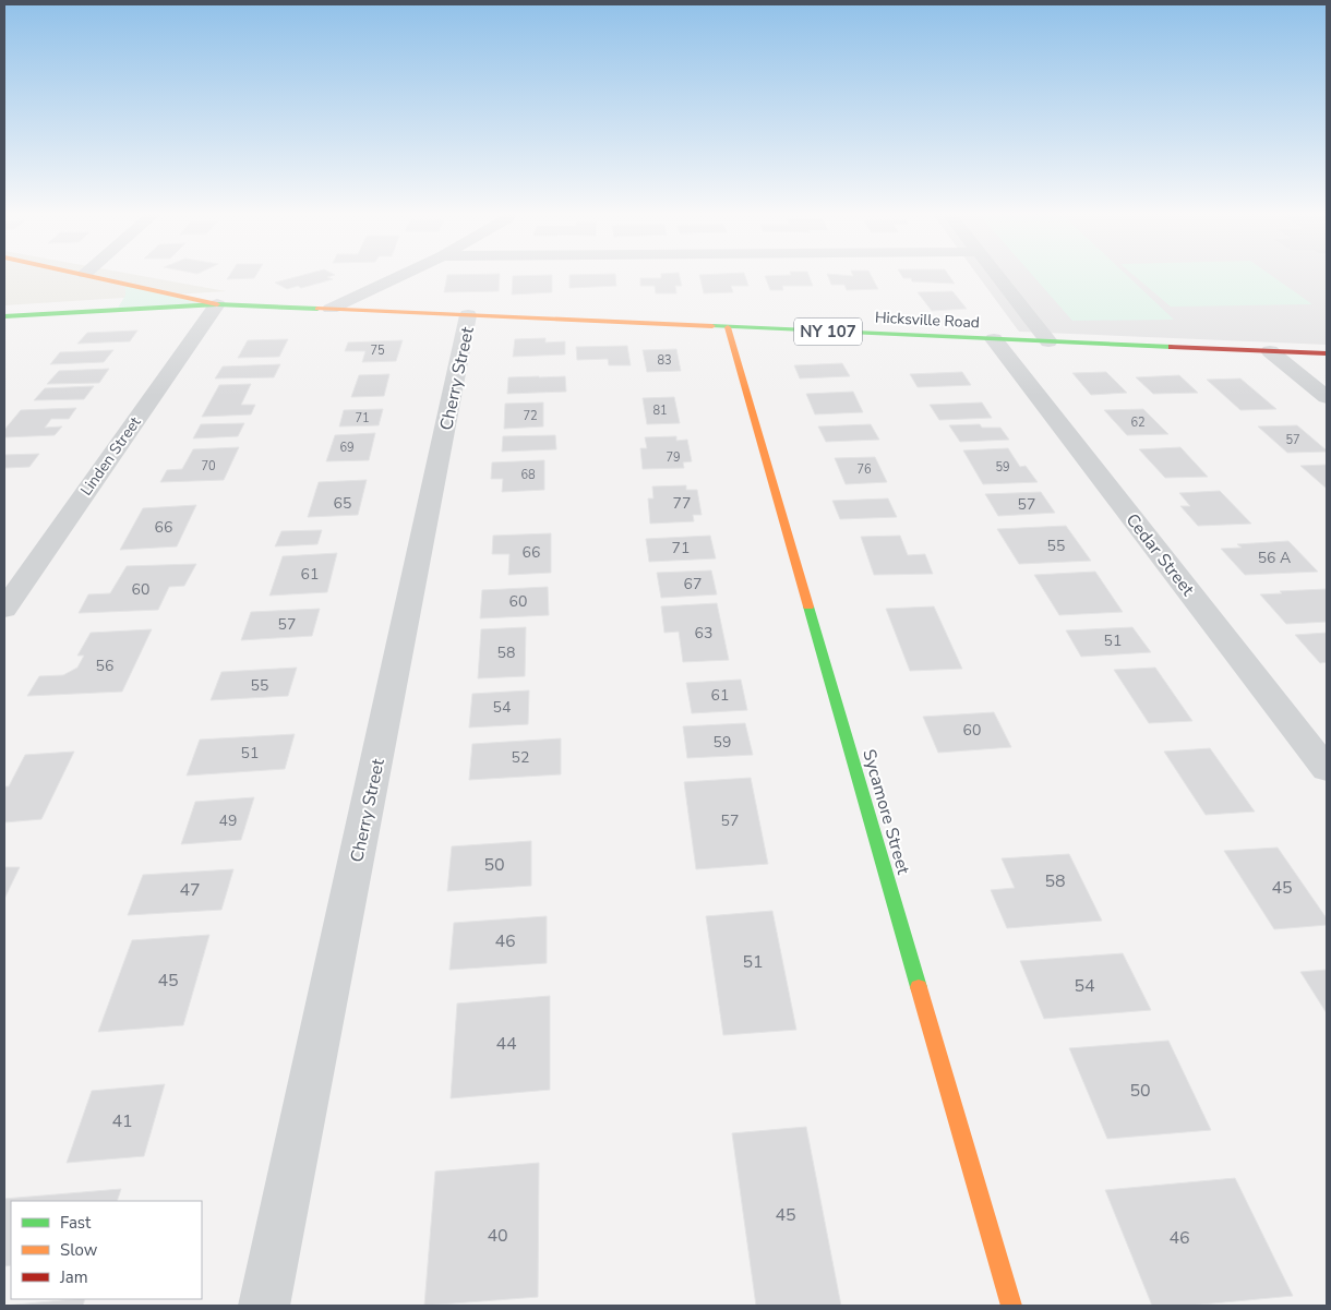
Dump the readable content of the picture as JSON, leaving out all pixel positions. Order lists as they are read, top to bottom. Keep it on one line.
{"streets":{"main road":["Hicksville Road","NY 107","Sycamore Street"],"street":["Cherry Street","Linden Street","Cedar Street"]},"crossings":[["Hicksville Road","Cherry Street"],["Hicksville Road","Linden Street"],["Hicksville Road","Cedar Street"],["Hicksville Road","Sycamore Street"]],"house_numbers":["75","83","81","72","71","62","57","69","79","70","59","76","68","65","77","57","66","55","71","66","56 A","61","67","60","60","57","63","51","58","56","55","61","54","60","59","51","52","49","57","50","58","45","47","46","51","45","54","44","50","41","45","40","46"],"legend":["Fast","Slow","Jam"]}
